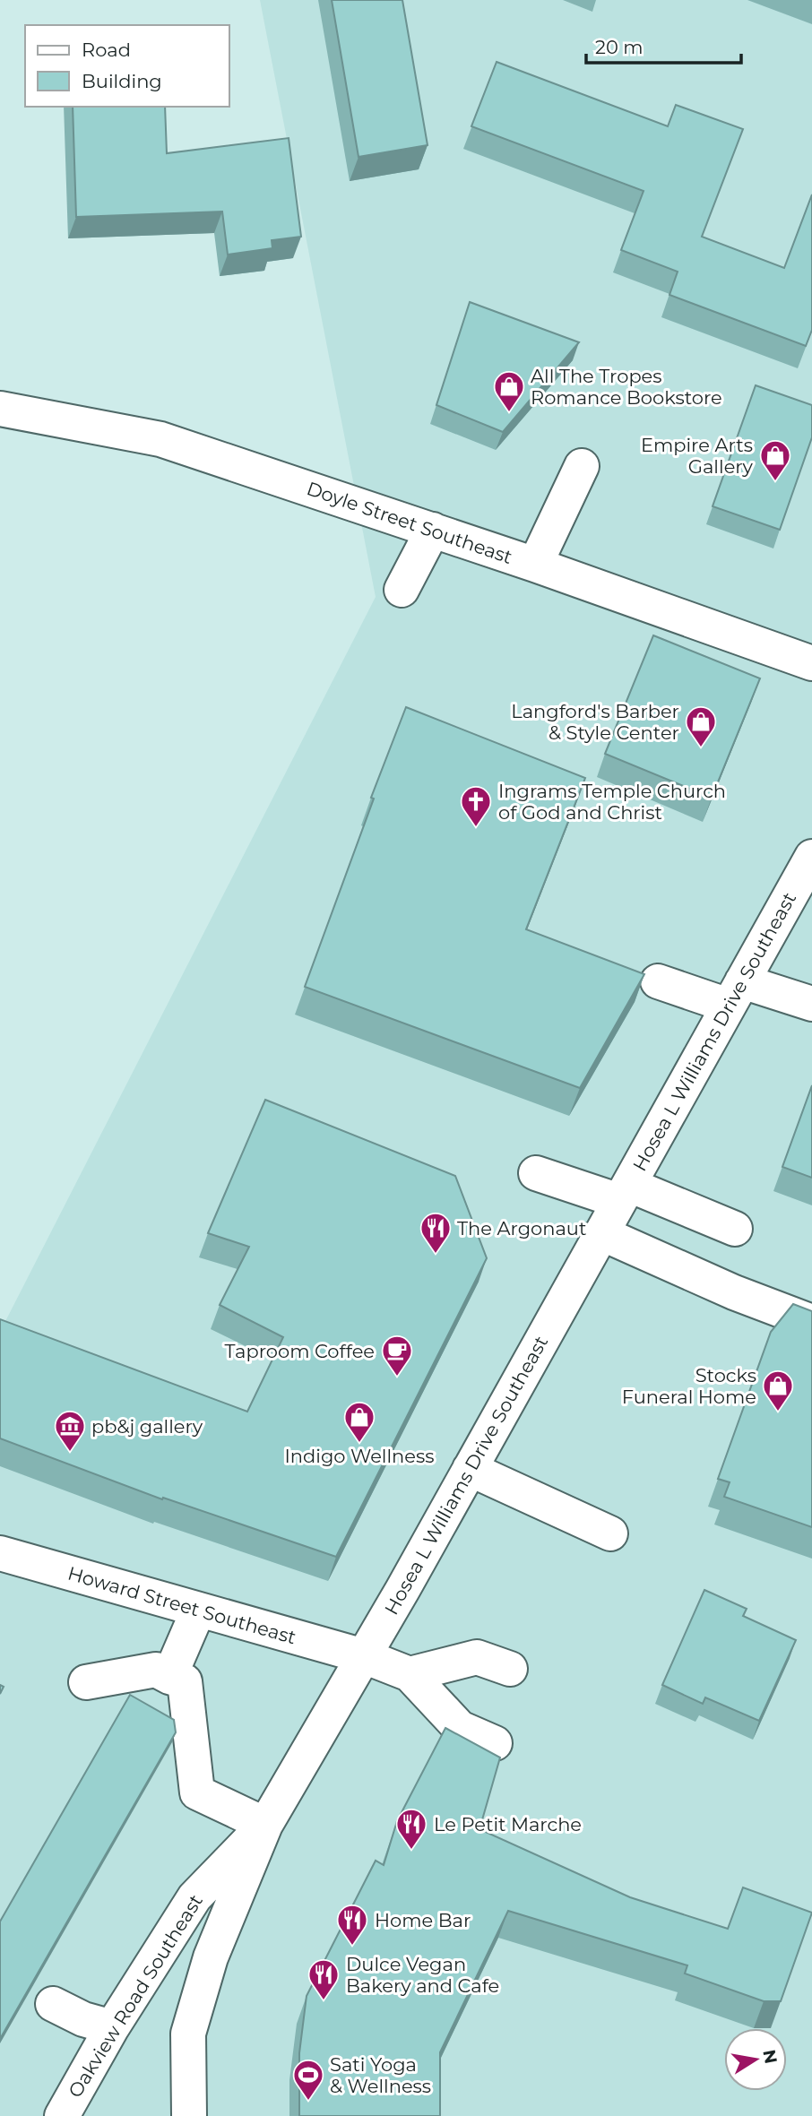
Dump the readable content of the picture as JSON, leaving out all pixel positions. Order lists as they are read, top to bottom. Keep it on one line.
{"streets":{"street":["Doyle Street Southeast","Hosea L Williams Drive Southeast","Howard Street Southeast","Oakview Road Southeast"]},"crossings":[["Hosea L Williams Drive Southeast","Howard Street Southeast"],["Hosea L Williams Drive Southeast","Oakview Road Southeast"]],"places":{"shop":["All The Tropes Romance Bookstore","Empire Arts Gallery","Langford's Barber & Style Center","Stocks Funeral Home","Indigo Wellness"],"church":["Ingrams Temple Church of God and Christ"],"restaurant":["The Argonaut","Le Petit Marche","Home Bar","Dulce Vegan Bakery and Cafe"],"cafe":["Taproom Coffee"],"museum":["pb&j gallery"],"sports":["Sati Yoga & Wellness"]},"legend":["Road","Building"],"scale_bar":"20 m","north":"right"}
